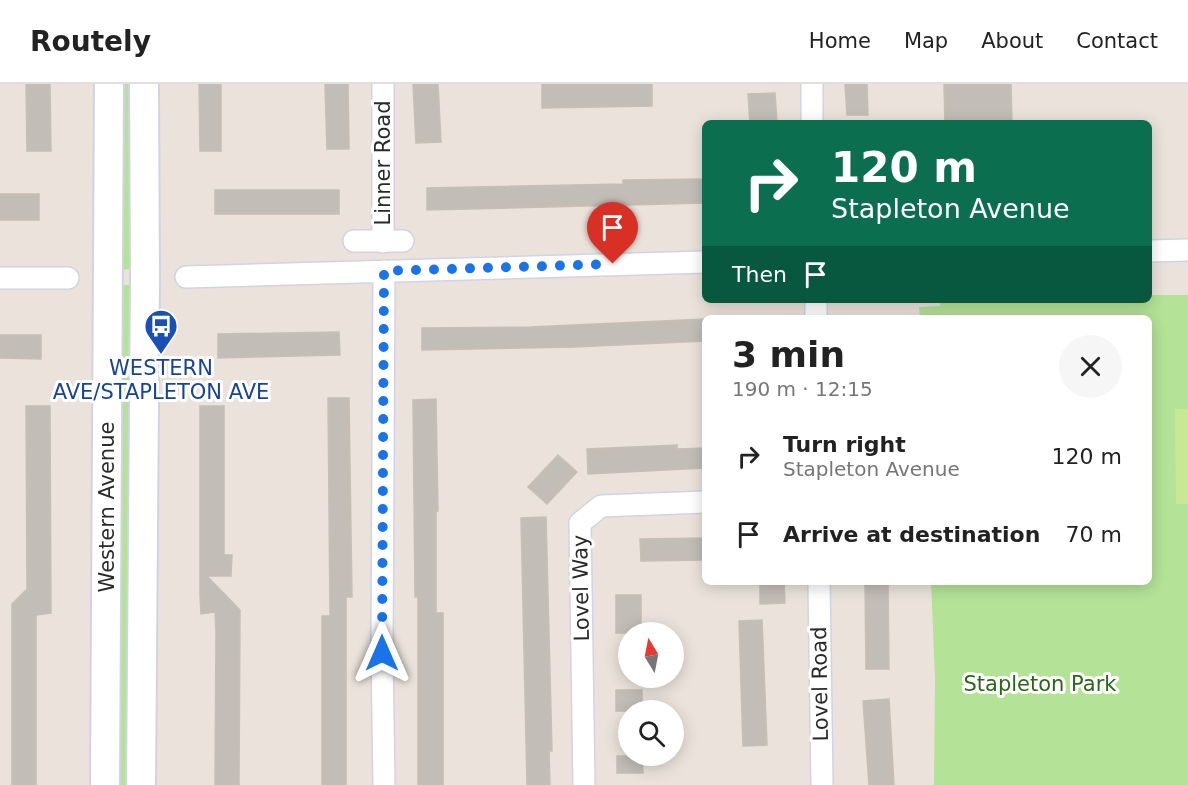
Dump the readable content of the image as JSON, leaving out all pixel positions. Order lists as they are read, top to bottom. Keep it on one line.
{"streets":{"street":["Linner Road","Western Avenue","Lovel Way","Lovel Road"]},"parks":["Stapleton Park"],"places":{"bus stop":["WESTERN AVE/STAPLETON AVE"]},"north":"top","page":{"header":"Routely","nav":["Home","Map","About","Contact"],"turn":["120 m","Stapleton Avenue"],"then":"Then","heading":["3 min","190 m · 12:15"],"list":[{"name":"Turn right","note":"Stapleton Avenue","value":"120 m"},{"name":"Arrive at destination","value":"70 m"}]}}
